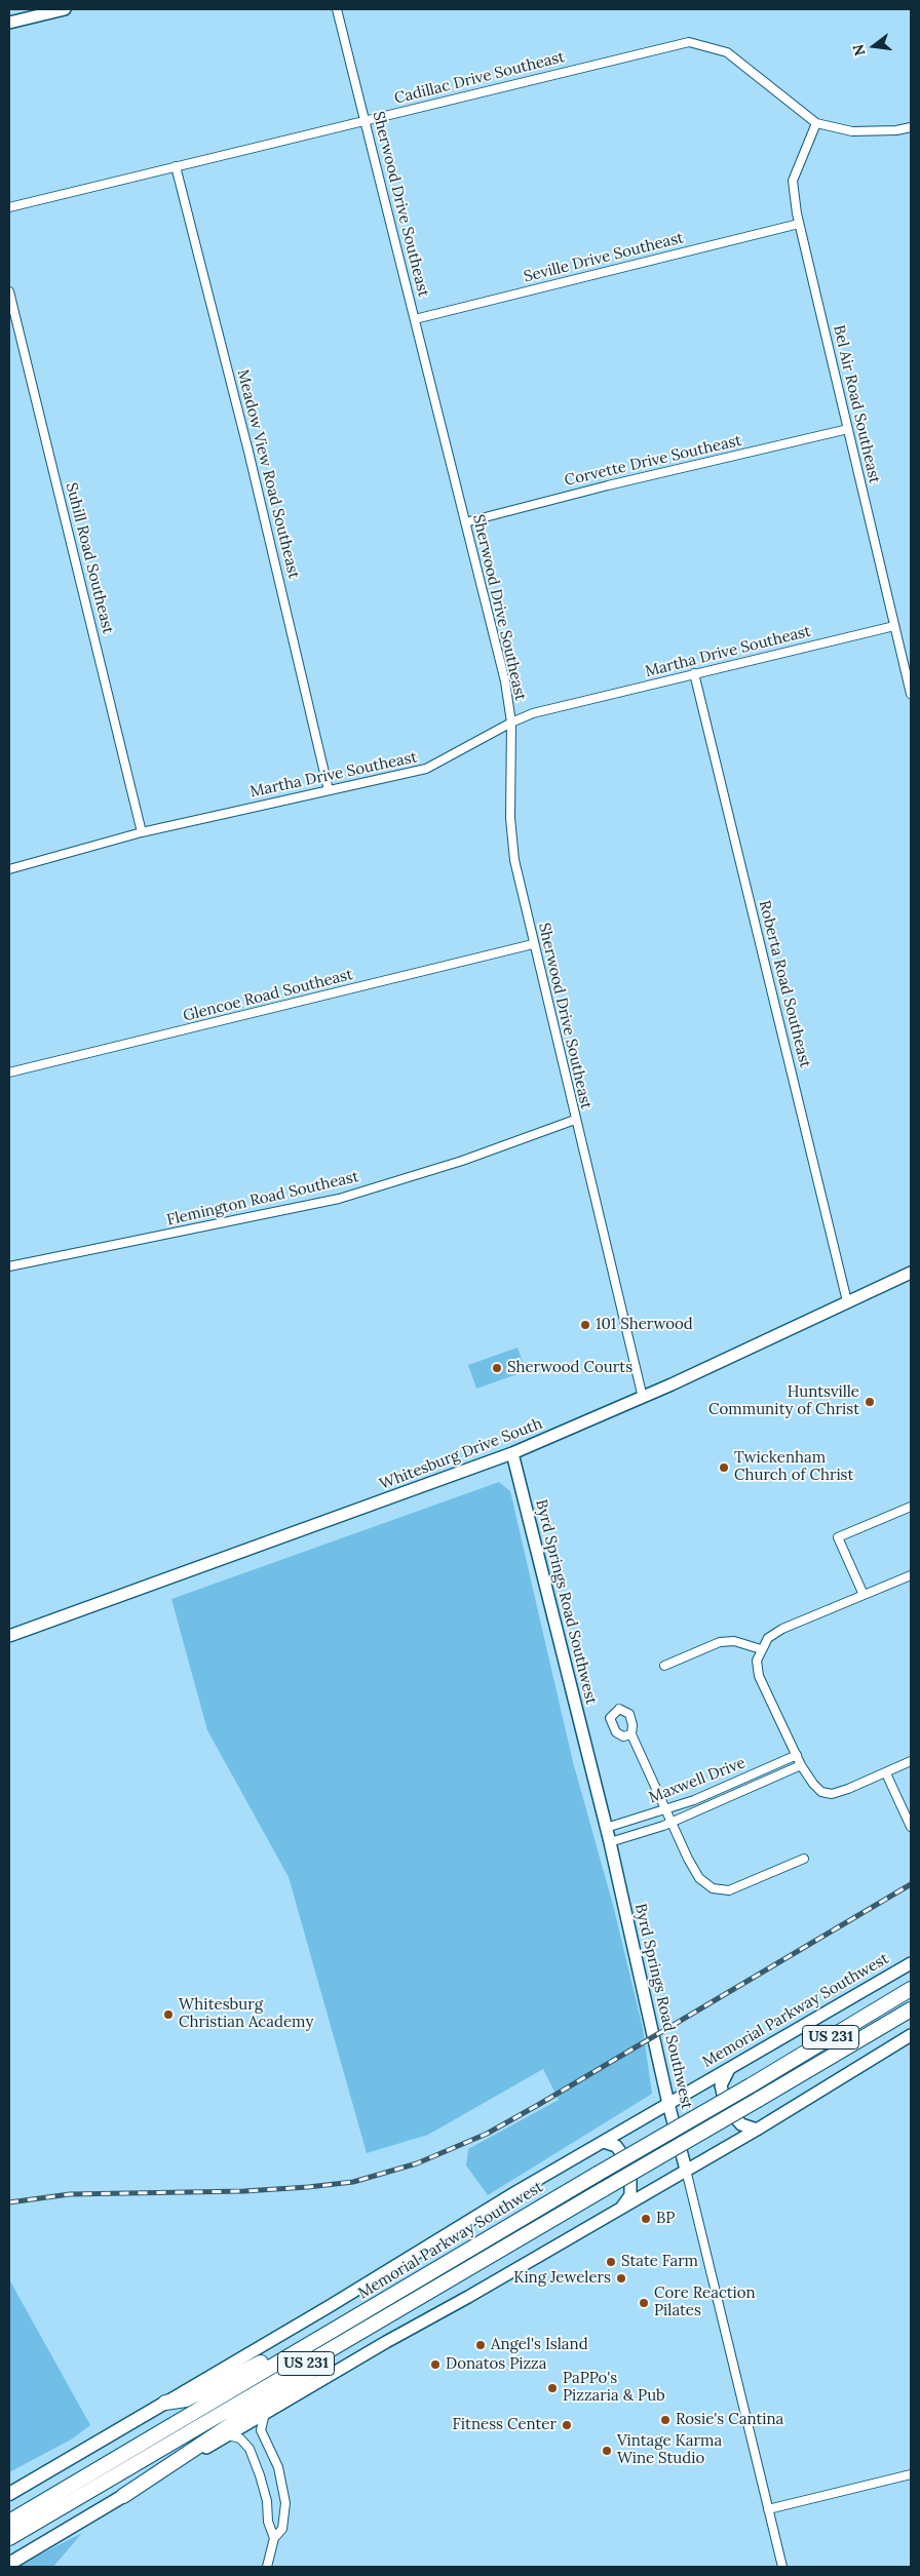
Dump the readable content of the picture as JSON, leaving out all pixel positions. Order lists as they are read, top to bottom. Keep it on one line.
{"streets":{"highway":["Memorial Parkway Southwest","US 231"],"main road":["Whitesburg Drive South","Byrd Springs Road Southwest"],"street":["Cadillac Drive Southeast","Sherwood Drive Southeast","Seville Drive Southeast","Bel Air Road Southeast","Corvette Drive Southeast","Meadow View Road Southeast","Suhill Road Southeast","Martha Drive Southeast","Roberta Road Southeast","Glencoe Road Southeast","Flemington Road Southeast","Maxwell Drive"]},"crossings":[["Cadillac Drive Southeast","Sherwood Drive Southeast"],["Cadillac Drive Southeast","Bel Air Road Southeast"],["Cadillac Drive Southeast","Meadow View Road Southeast"],["Sherwood Drive Southeast","Seville Drive Southeast"],["Sherwood Drive Southeast","Corvette Drive Southeast"],["Sherwood Drive Southeast","Martha Drive Southeast"],["Sherwood Drive Southeast","Glencoe Road Southeast"],["Sherwood Drive Southeast","Flemington Road Southeast"],["Sherwood Drive Southeast","Whitesburg Drive South"],["Seville Drive Southeast","Bel Air Road Southeast"],["Bel Air Road Southeast","Corvette Drive Southeast"],["Bel Air Road Southeast","Martha Drive Southeast"],["Meadow View Road Southeast","Martha Drive Southeast"],["Suhill Road Southeast","Martha Drive Southeast"],["Martha Drive Southeast","Roberta Road Southeast"],["Roberta Road Southeast","Whitesburg Drive South"],["Whitesburg Drive South","Byrd Springs Road Southwest"],["Byrd Springs Road Southwest","Maxwell Drive"],["Byrd Springs Road Southwest","Memorial Parkway Southwest"]],"places":["101 Sherwood","Sherwood Courts","Huntsville Community of Christ","Twickenham Church of Christ","Whitesburg Christian Academy","BP","State Farm","King Jewelers","Core Reaction Pilates","Angel's Island","Donatos Pizza","PaPPo's Pizzaria & Pub","Rosie's Cantina","Fitness Center","Vintage Karma Wine Studio"],"north":"left"}
